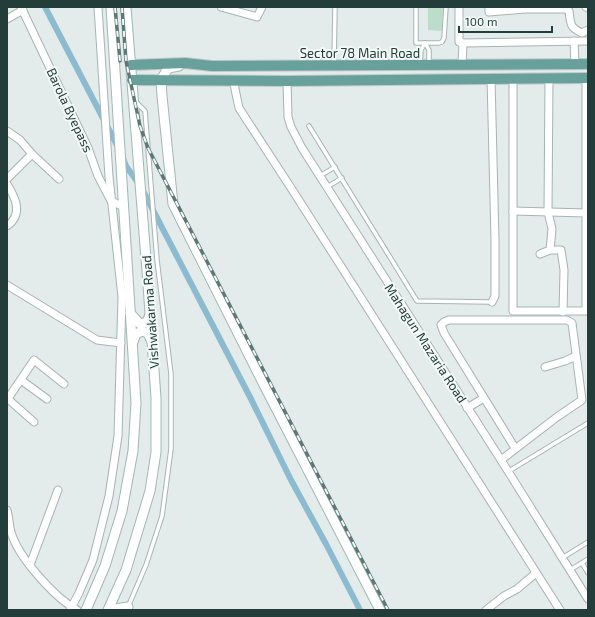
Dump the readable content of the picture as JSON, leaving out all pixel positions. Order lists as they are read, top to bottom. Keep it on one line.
{"streets":{"main road":["Sector 78 Main Road","Vishwakarma Road"],"street":["Barola Byepass","Mahagun Mazaria Road"]},"crossings":[["Sector 78 Main Road","Vishwakarma Road"],["Sector 78 Main Road","Mahagun Mazaria Road"]],"scale_bar":"100 m"}
